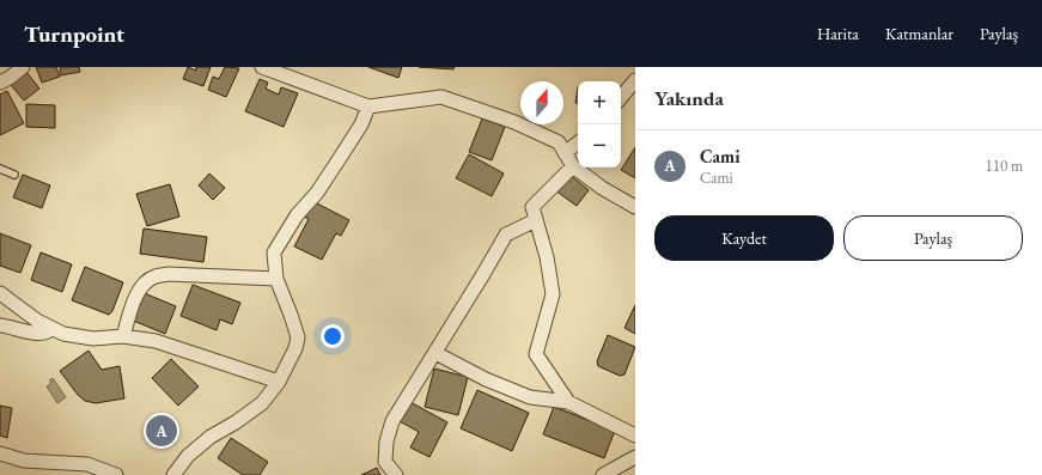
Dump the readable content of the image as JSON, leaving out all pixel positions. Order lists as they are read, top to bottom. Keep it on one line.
{"north":"top","page":{"header":"Turnpoint","nav":["Harita","Katmanlar","Paylaş"],"heading":"Yakında","map_buttons":["+","−"],"list":[{"mark":"A","name":"Cami","note":"Cami","value":"110 m"}],"buttons":["Kaydet","Paylaş"],"pins":"A"}}
